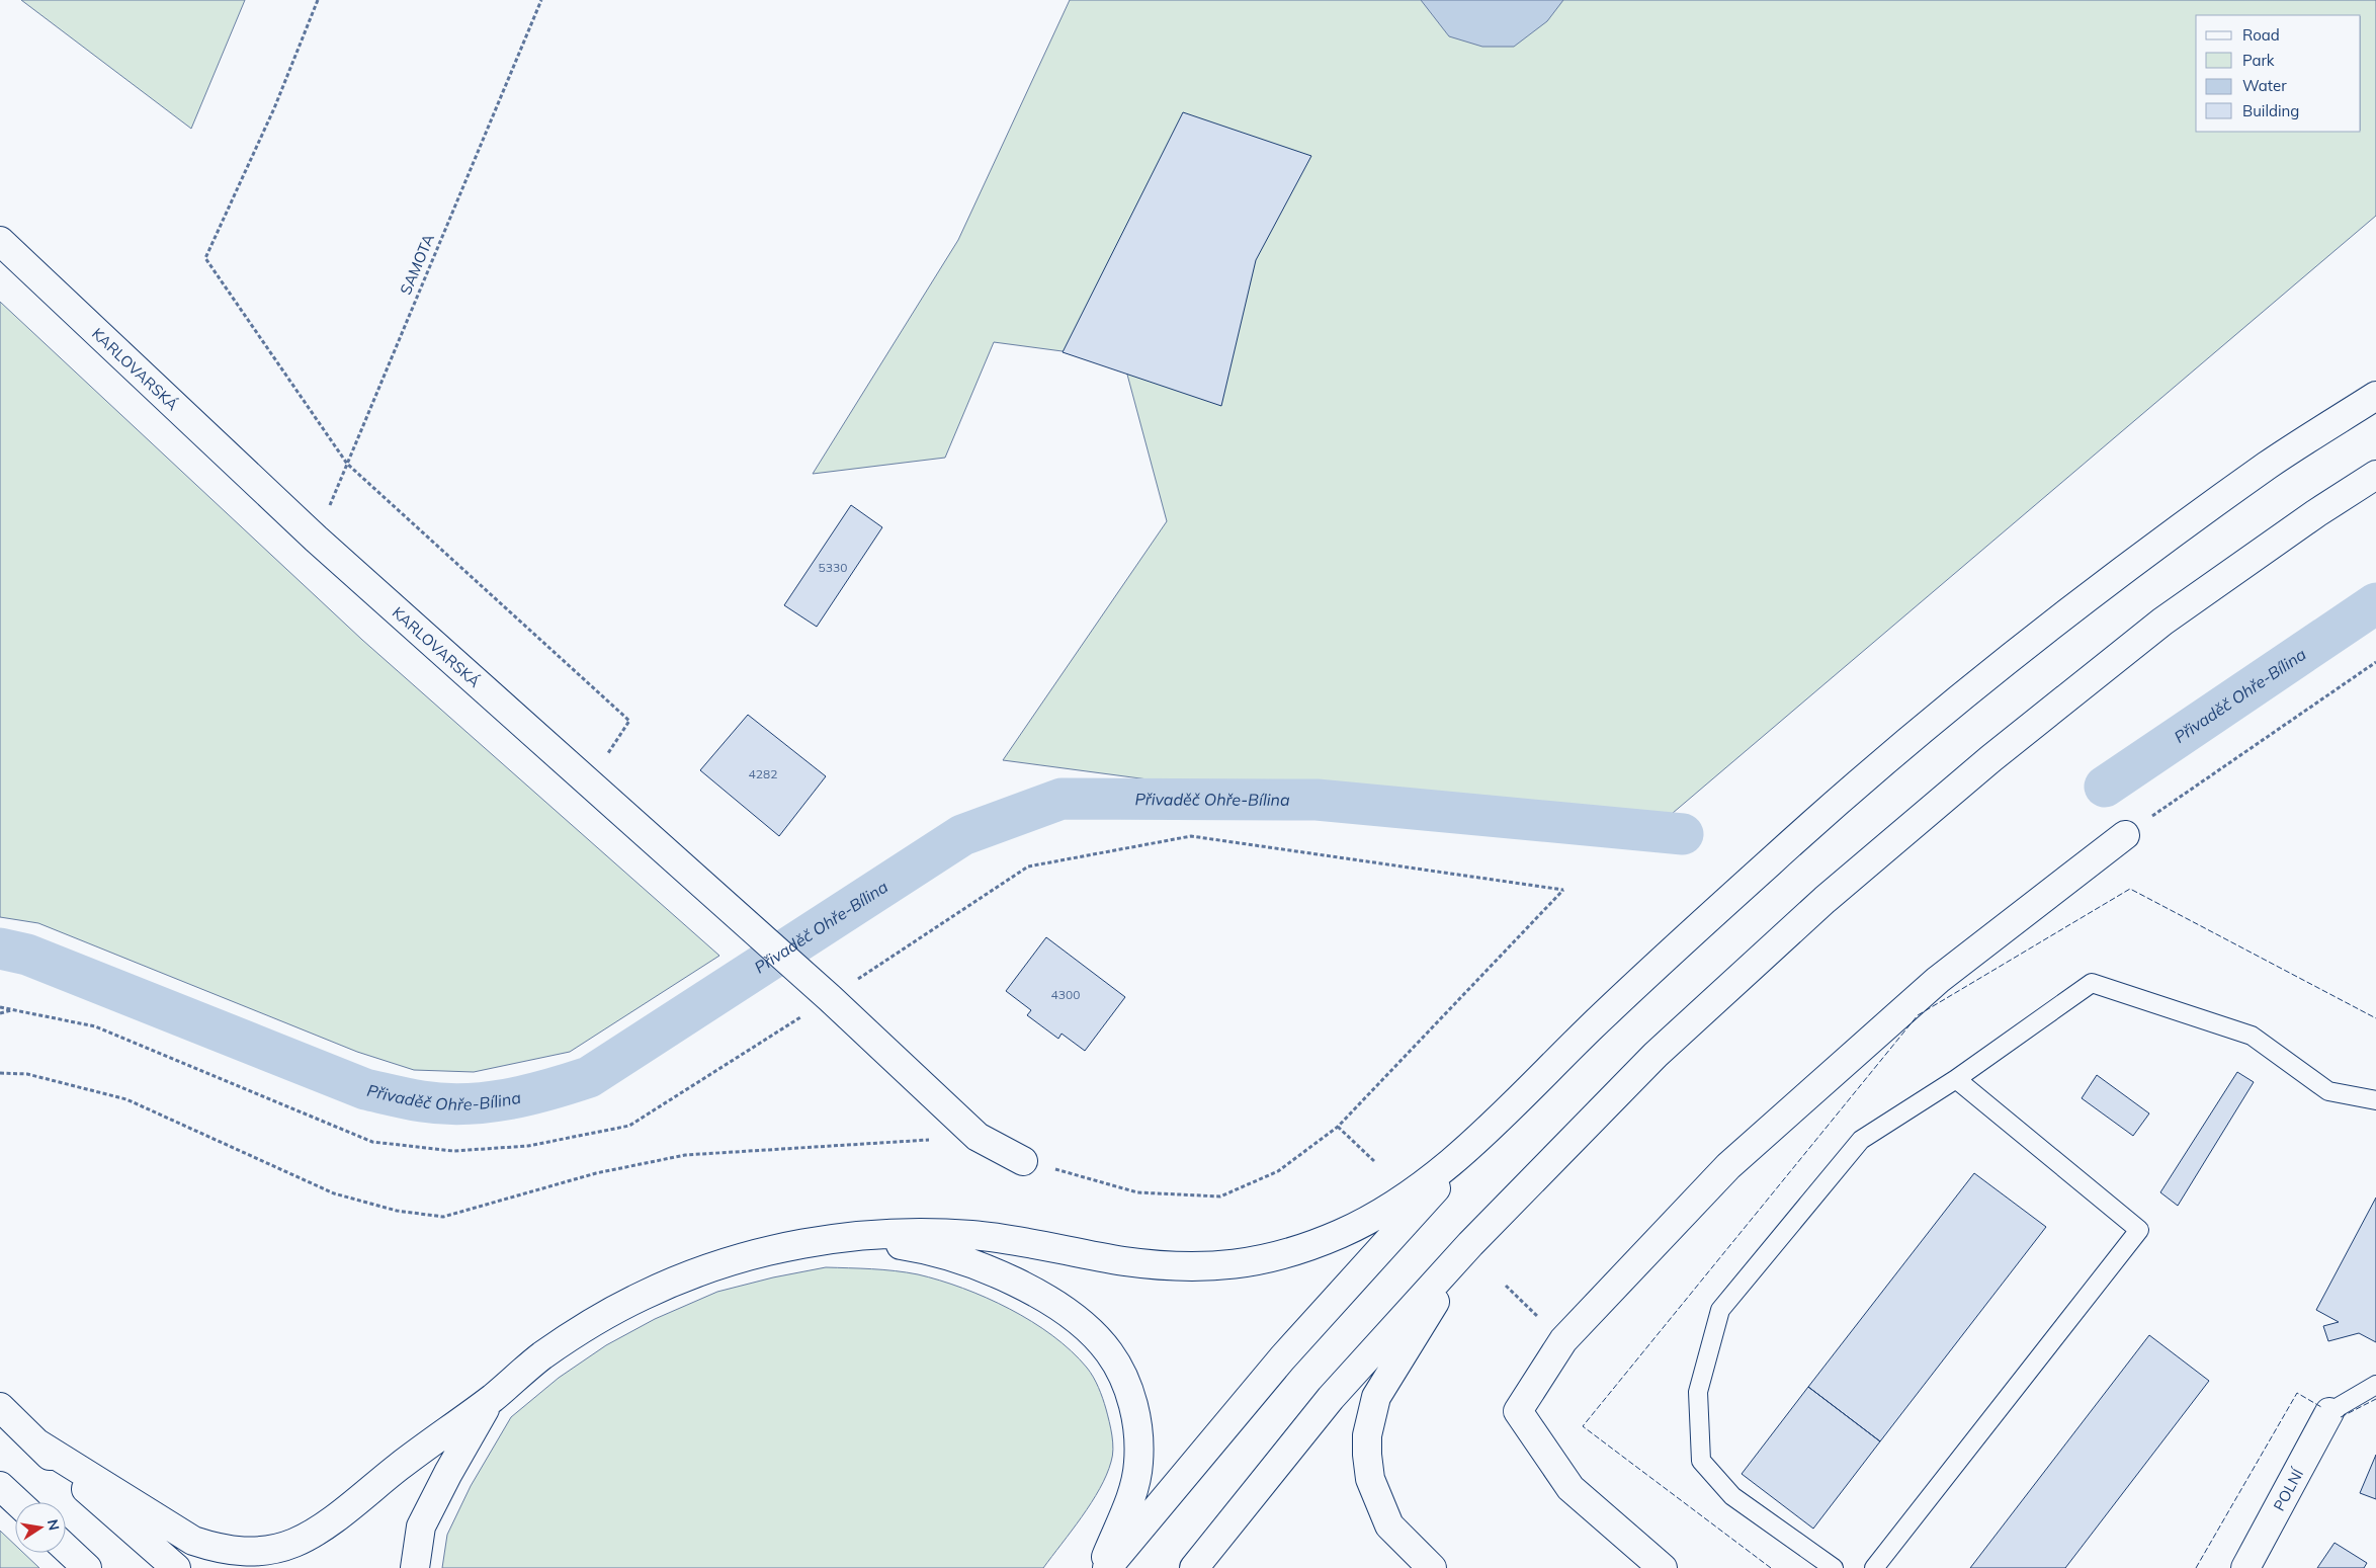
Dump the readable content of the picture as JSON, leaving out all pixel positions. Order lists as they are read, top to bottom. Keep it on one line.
{"streets":{"main road":["KARLOVARSKÁ","POLNÍ"],"path":["SAMOTA"]},"crossings":[["SAMOTA","KARLOVARSKÁ"]],"water":["Přivaděč Ohře-Bílina"],"house_numbers":["5330","4282","4300"],"legend":["Road","Park","Water","Building"],"north":"right"}
